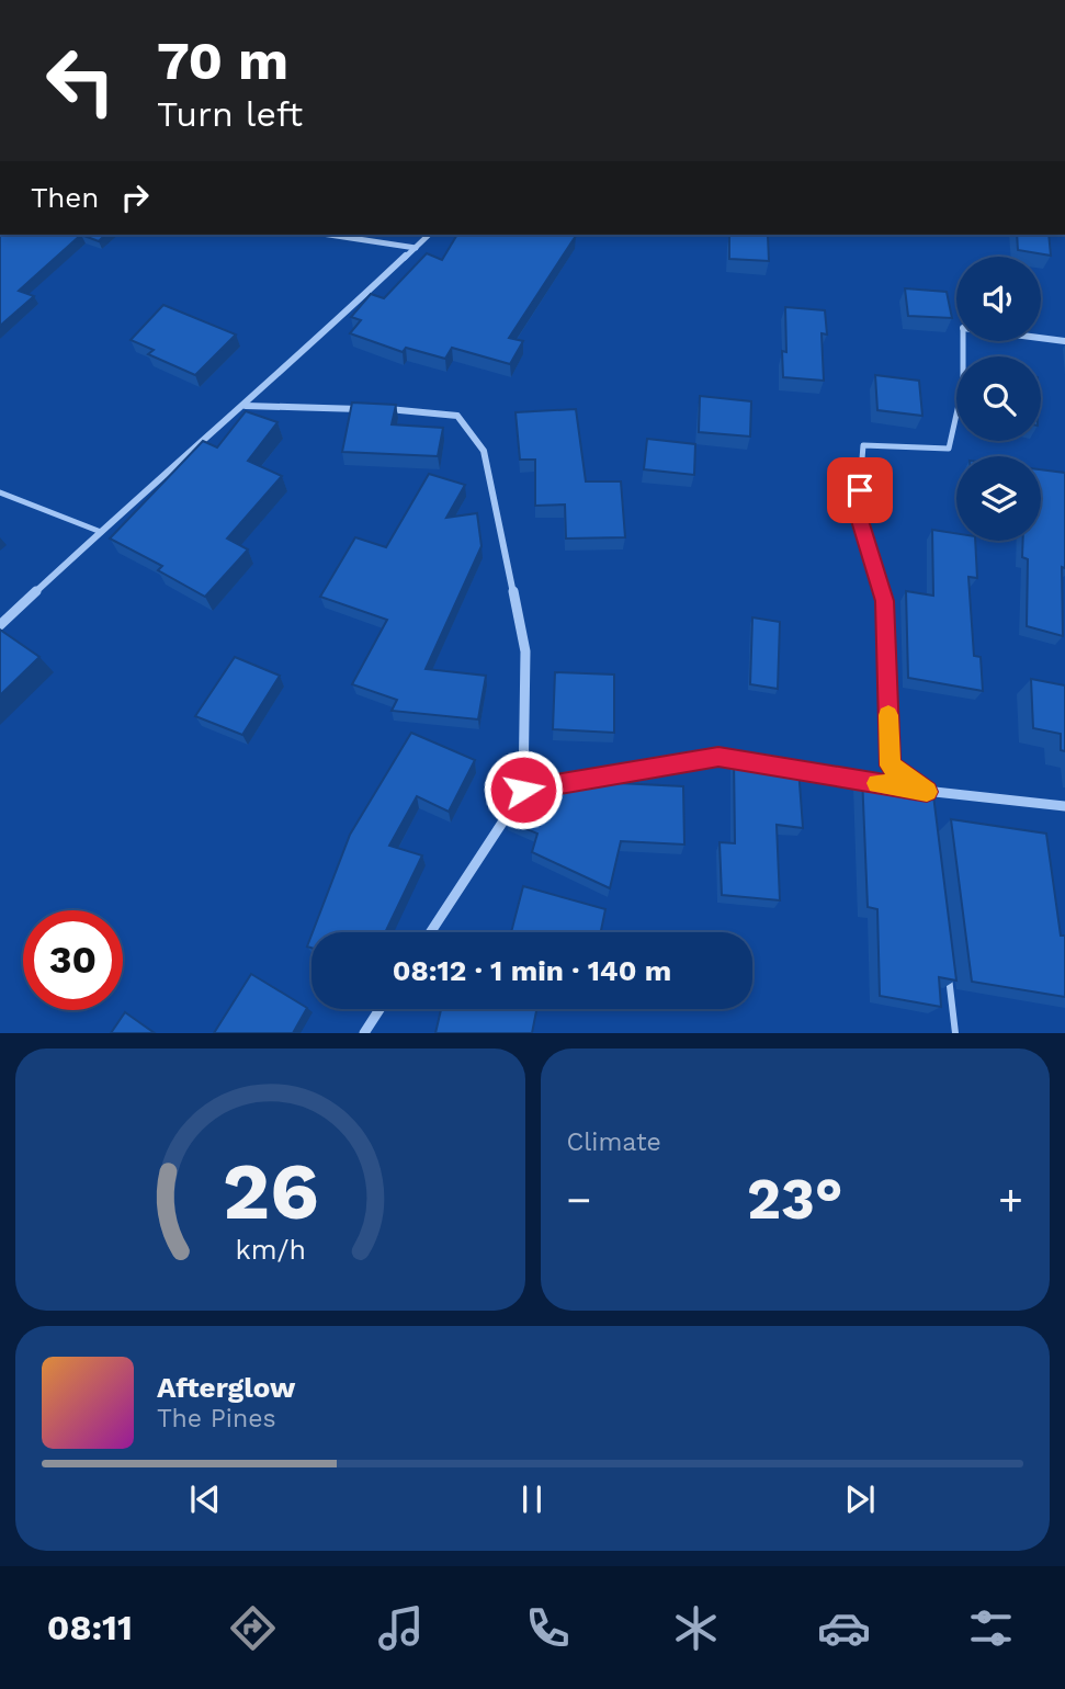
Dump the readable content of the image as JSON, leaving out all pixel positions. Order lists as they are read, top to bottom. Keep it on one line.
{"page":{"turn":["70 m","Turn left"],"then":"Then","limit":"30","trip":"08:12 · 1 min · 140 m","tile":"Climate","heat":["−","23°","+"],"song":["Afterglow","The Pines"],"tabs":"08:11","gauge":["26","km/h"]}}
